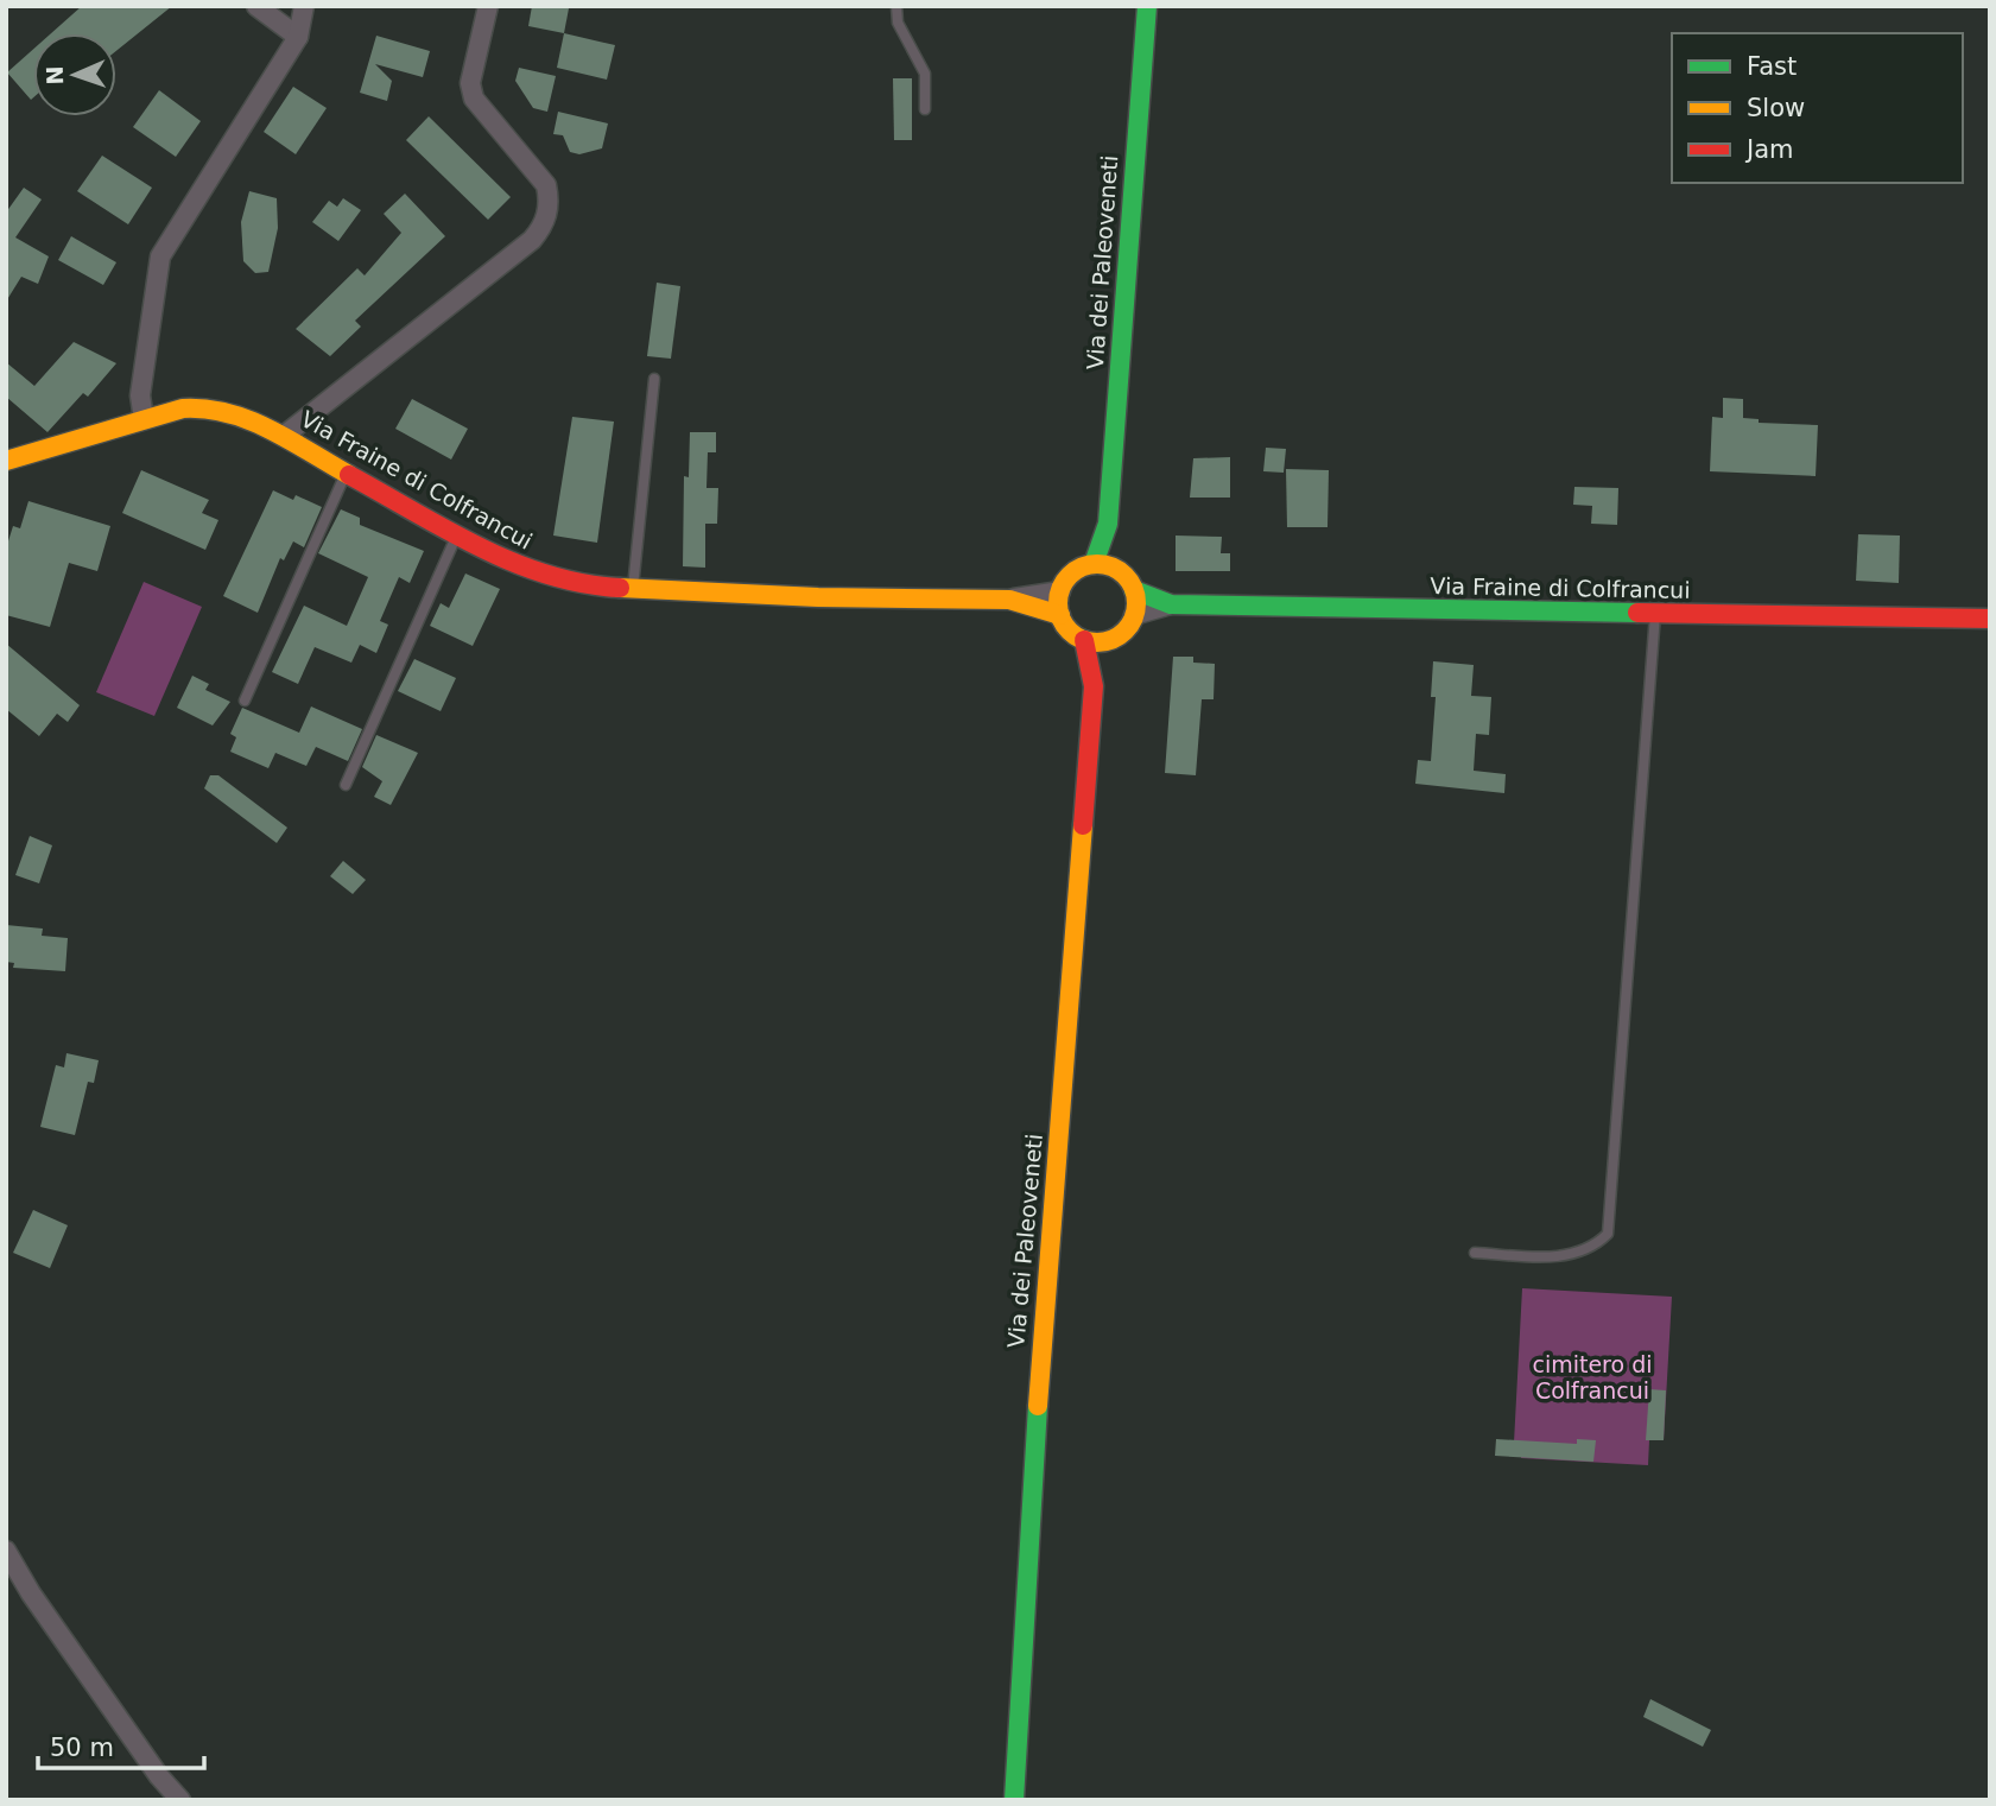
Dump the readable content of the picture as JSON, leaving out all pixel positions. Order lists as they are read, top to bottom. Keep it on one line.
{"streets":{"main road":["Via dei Paleoveneti","Via Fraine di Colfrancui"]},"crossings":[["Via dei Paleoveneti","Via Fraine di Colfrancui"]],"parks":["cimitero di Colfrancui"],"legend":["Fast","Slow","Jam"],"scale_bar":"50 m","north":"left"}
